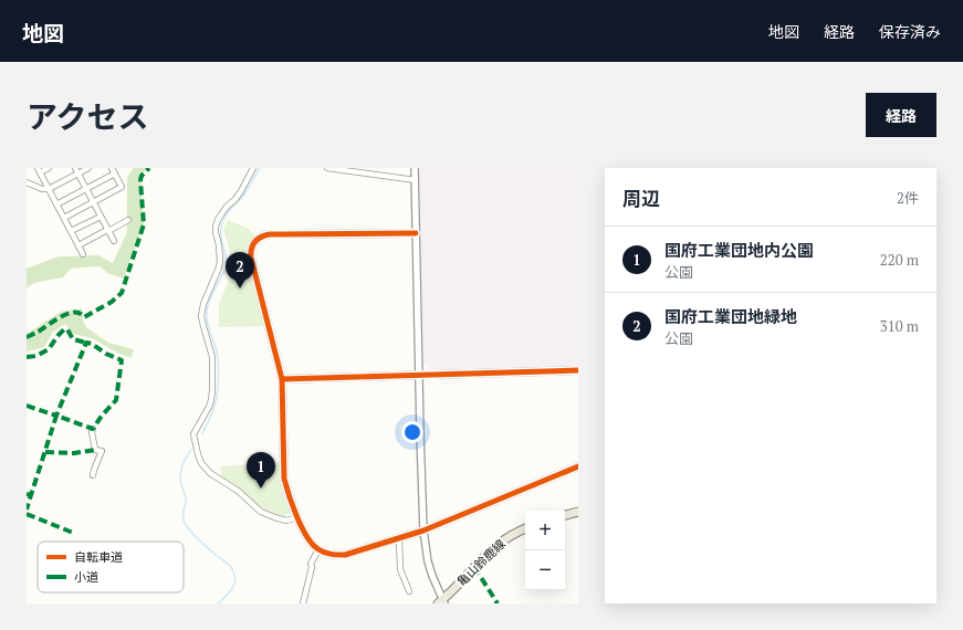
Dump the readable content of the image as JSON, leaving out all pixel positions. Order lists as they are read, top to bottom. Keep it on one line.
{"streets":{"main road":["亀山鈴鹿線"]},"legend":["自転車道","小道"],"page":{"header":"地図","nav":["地図","経路","保存済み"],"title":"アクセス","buttons":"経路","heading":["周辺","2件"],"list":[{"mark":"1","name":"国府工業団地内公園","note":"公園","value":"220 m"},{"mark":"2","name":"国府工業団地緑地","note":"公園","value":"310 m"}],"pins":["2","1"],"map_buttons":["+","−"]}}
